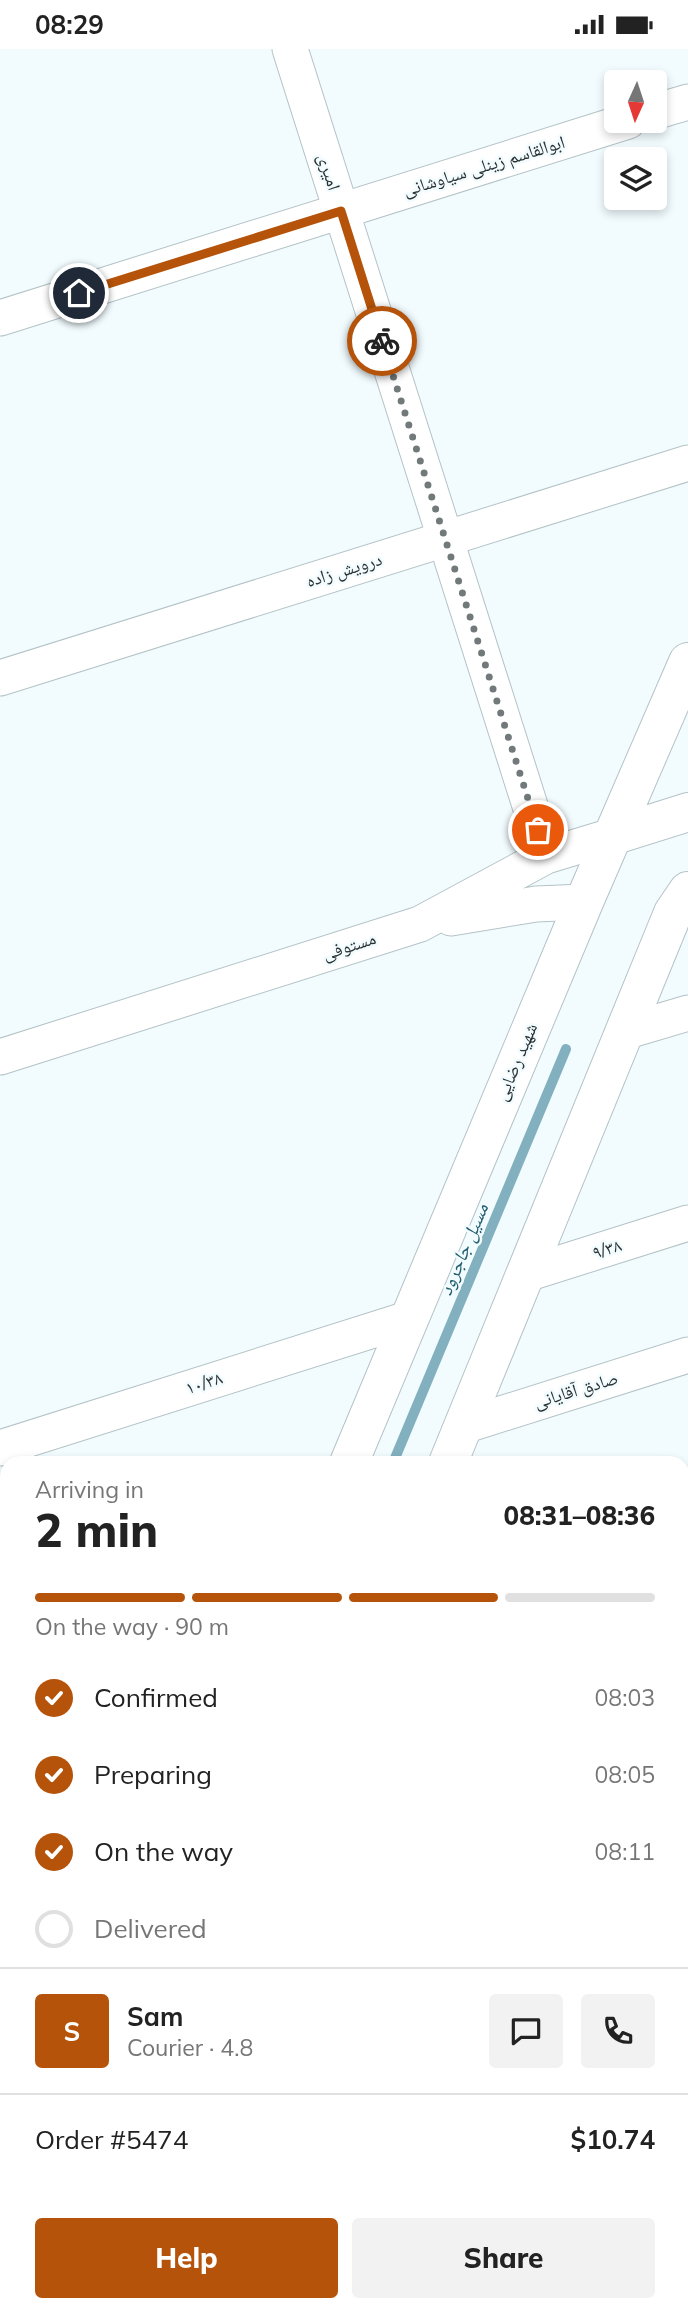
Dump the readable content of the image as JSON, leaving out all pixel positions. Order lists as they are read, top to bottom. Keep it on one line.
{"streets":{"main road":["مستوفی","شهید رضایی"],"street":["ابوالقاسم زینلی سیاوشانی","امیری","درویش زاده","۹/۳۸","۱۰/۳۸","صادق آقایانی"]},"crossings":[["ابوالقاسم زینلی سیاوشانی","امیری"],["امیری","درویش زاده"],["امیری","مستوفی"],["مستوفی","شهید رضایی"],["شهید رضایی","۱۰/۳۸"]],"water":["مسیل جاجرود"],"north":"bottom","page":{"status":"08:29","heading":["2 min","Arriving in","08:31–08:36"],"panel":["Sam","Courier · 4.8","Order #5474","$10.74"],"bar":"On the way · 90 m","list":[["Confirmed","08:03"],["Preparing","08:05"],["On the way","08:11"],"Delivered"],"round":"S","buttons":["Help","Share"]}}
